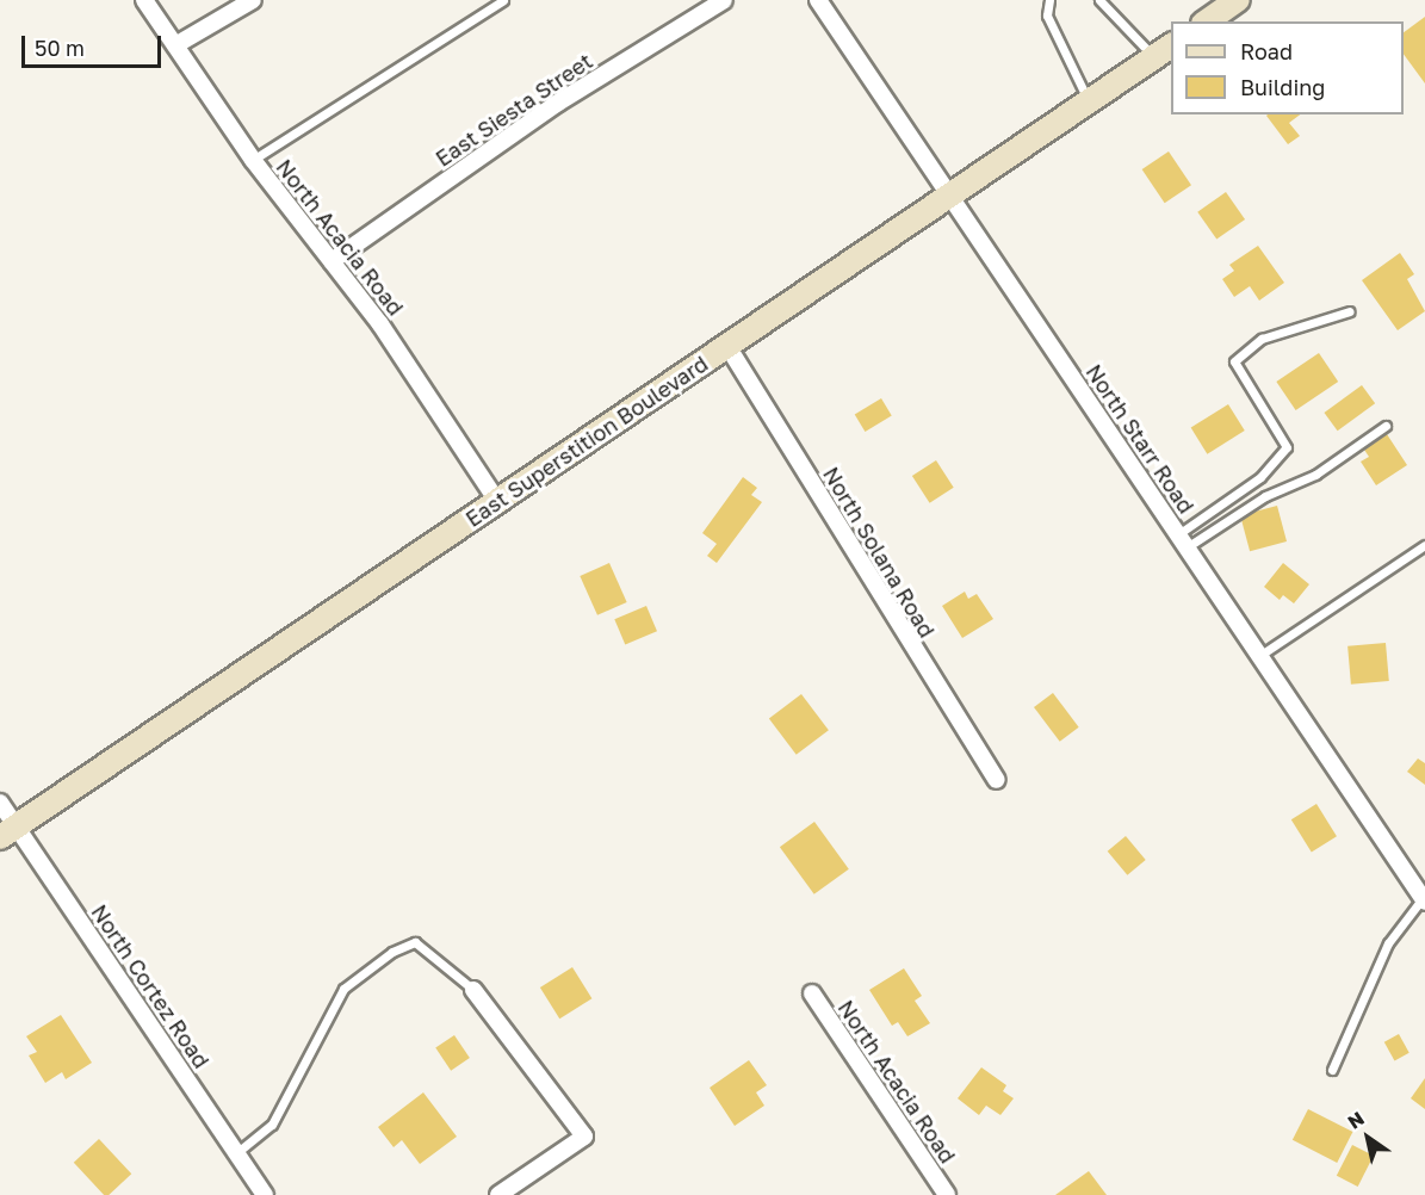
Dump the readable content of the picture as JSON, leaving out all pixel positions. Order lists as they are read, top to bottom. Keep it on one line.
{"streets":{"main road":["East Superstition Boulevard"],"street":["East Siesta Street","North Acacia Road","North Starr Road","North Solana Road","North Cortez Road"]},"crossings":[["East Siesta Street","North Acacia Road"],["North Acacia Road","East Superstition Boulevard"],["North Starr Road","East Superstition Boulevard"],["East Superstition Boulevard","North Solana Road"],["East Superstition Boulevard","North Cortez Road"]],"legend":["Road","Building"],"scale_bar":"50 m","north":"top left"}
